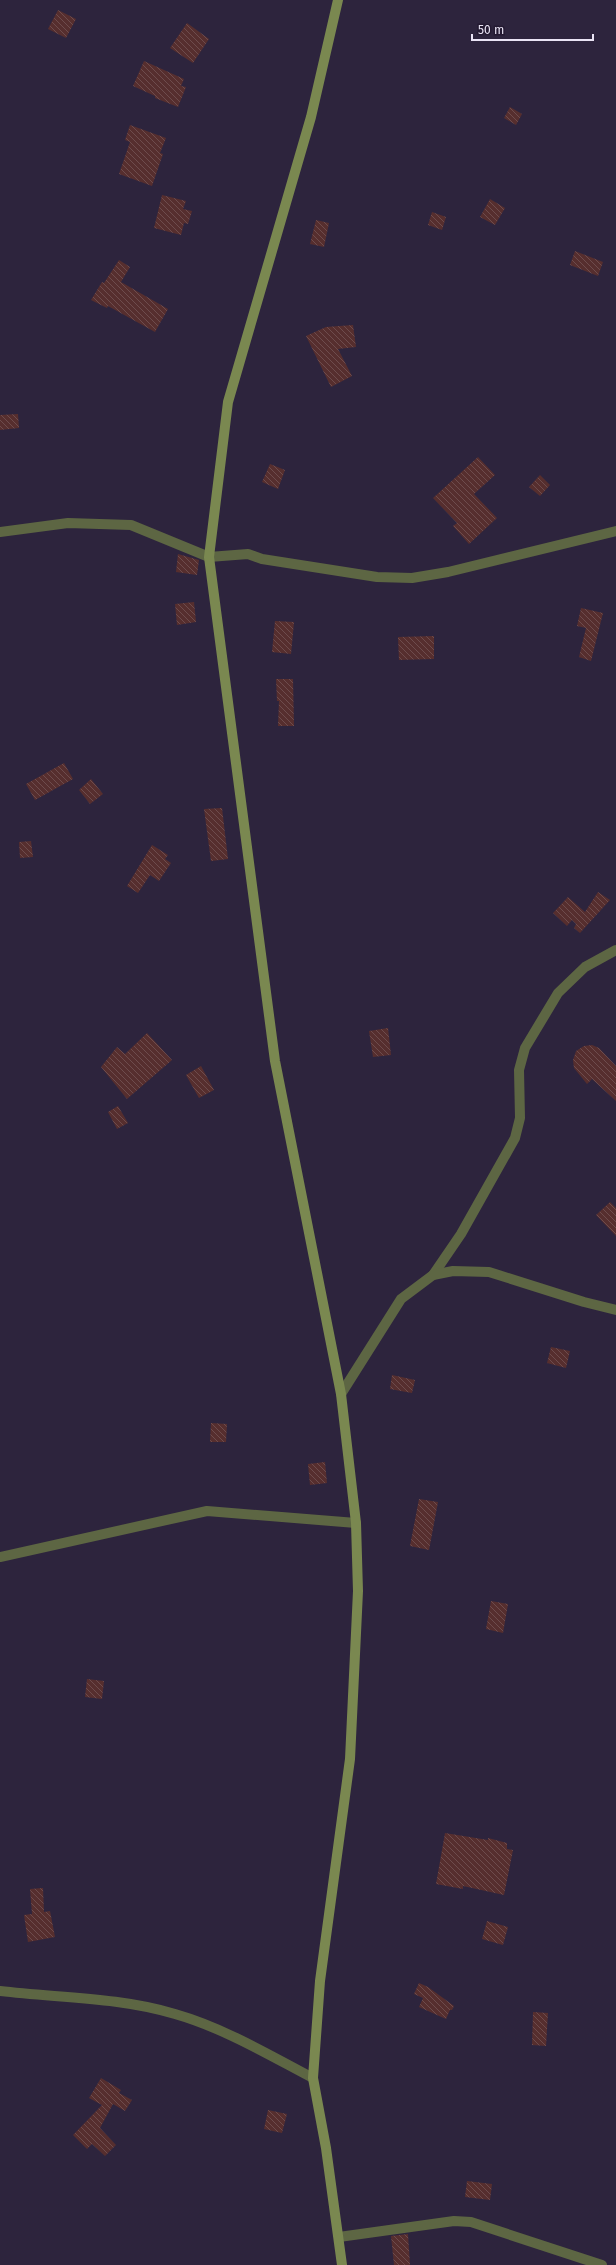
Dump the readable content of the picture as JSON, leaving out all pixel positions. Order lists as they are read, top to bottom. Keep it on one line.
{"scale_bar":"50 m"}
